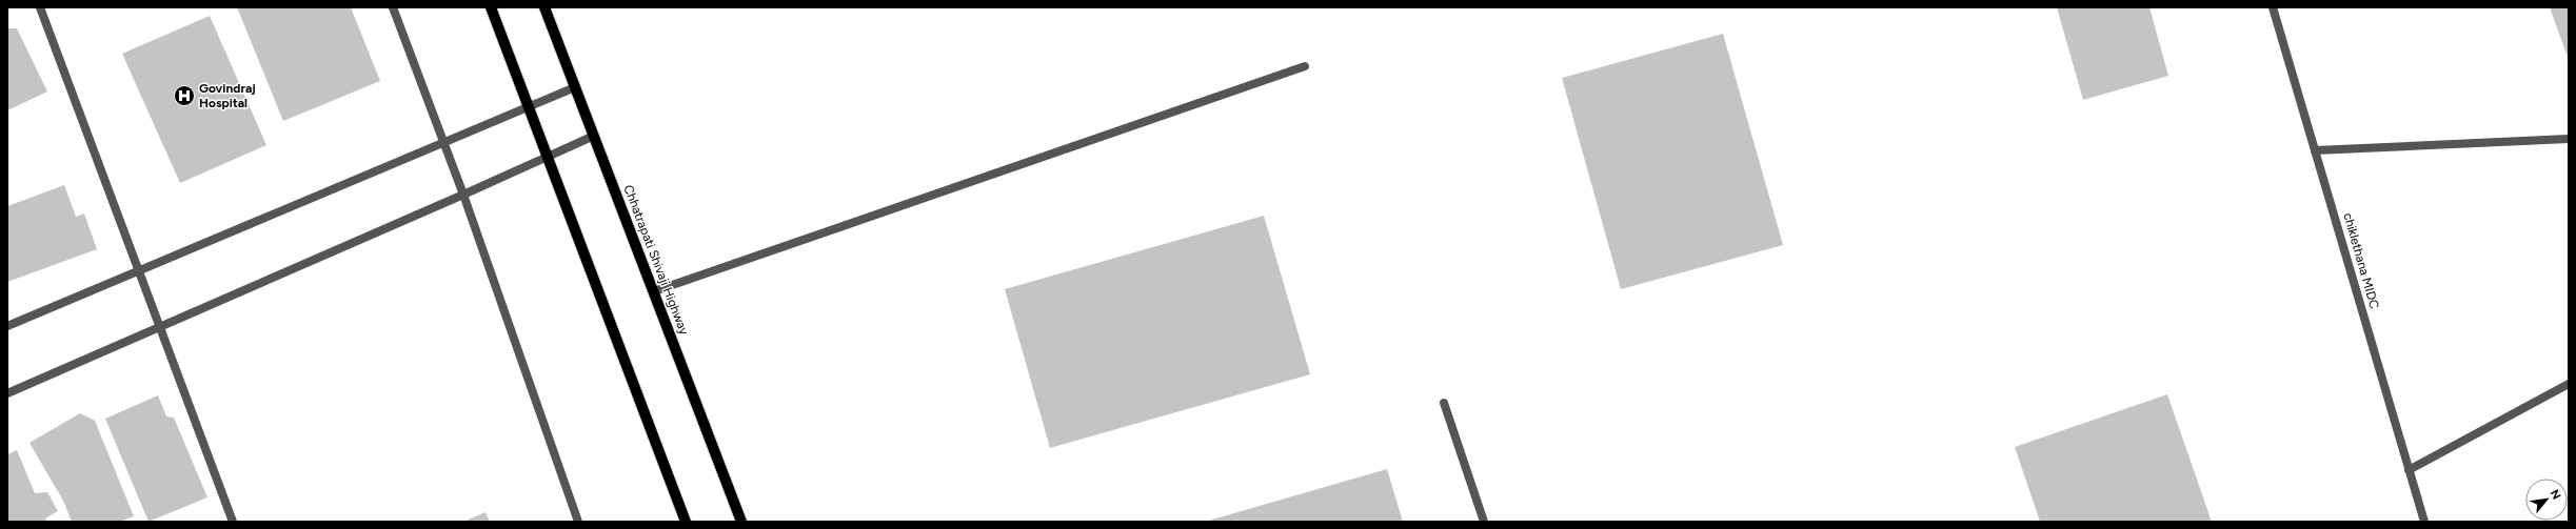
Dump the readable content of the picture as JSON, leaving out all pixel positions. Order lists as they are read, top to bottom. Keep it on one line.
{"streets":{"main road":["Chhatrapati Shivaji Highway"],"street":["chiklethana MIDC"]},"places":{"hospital":["Govindraj Hospital"]},"north":"top right"}
